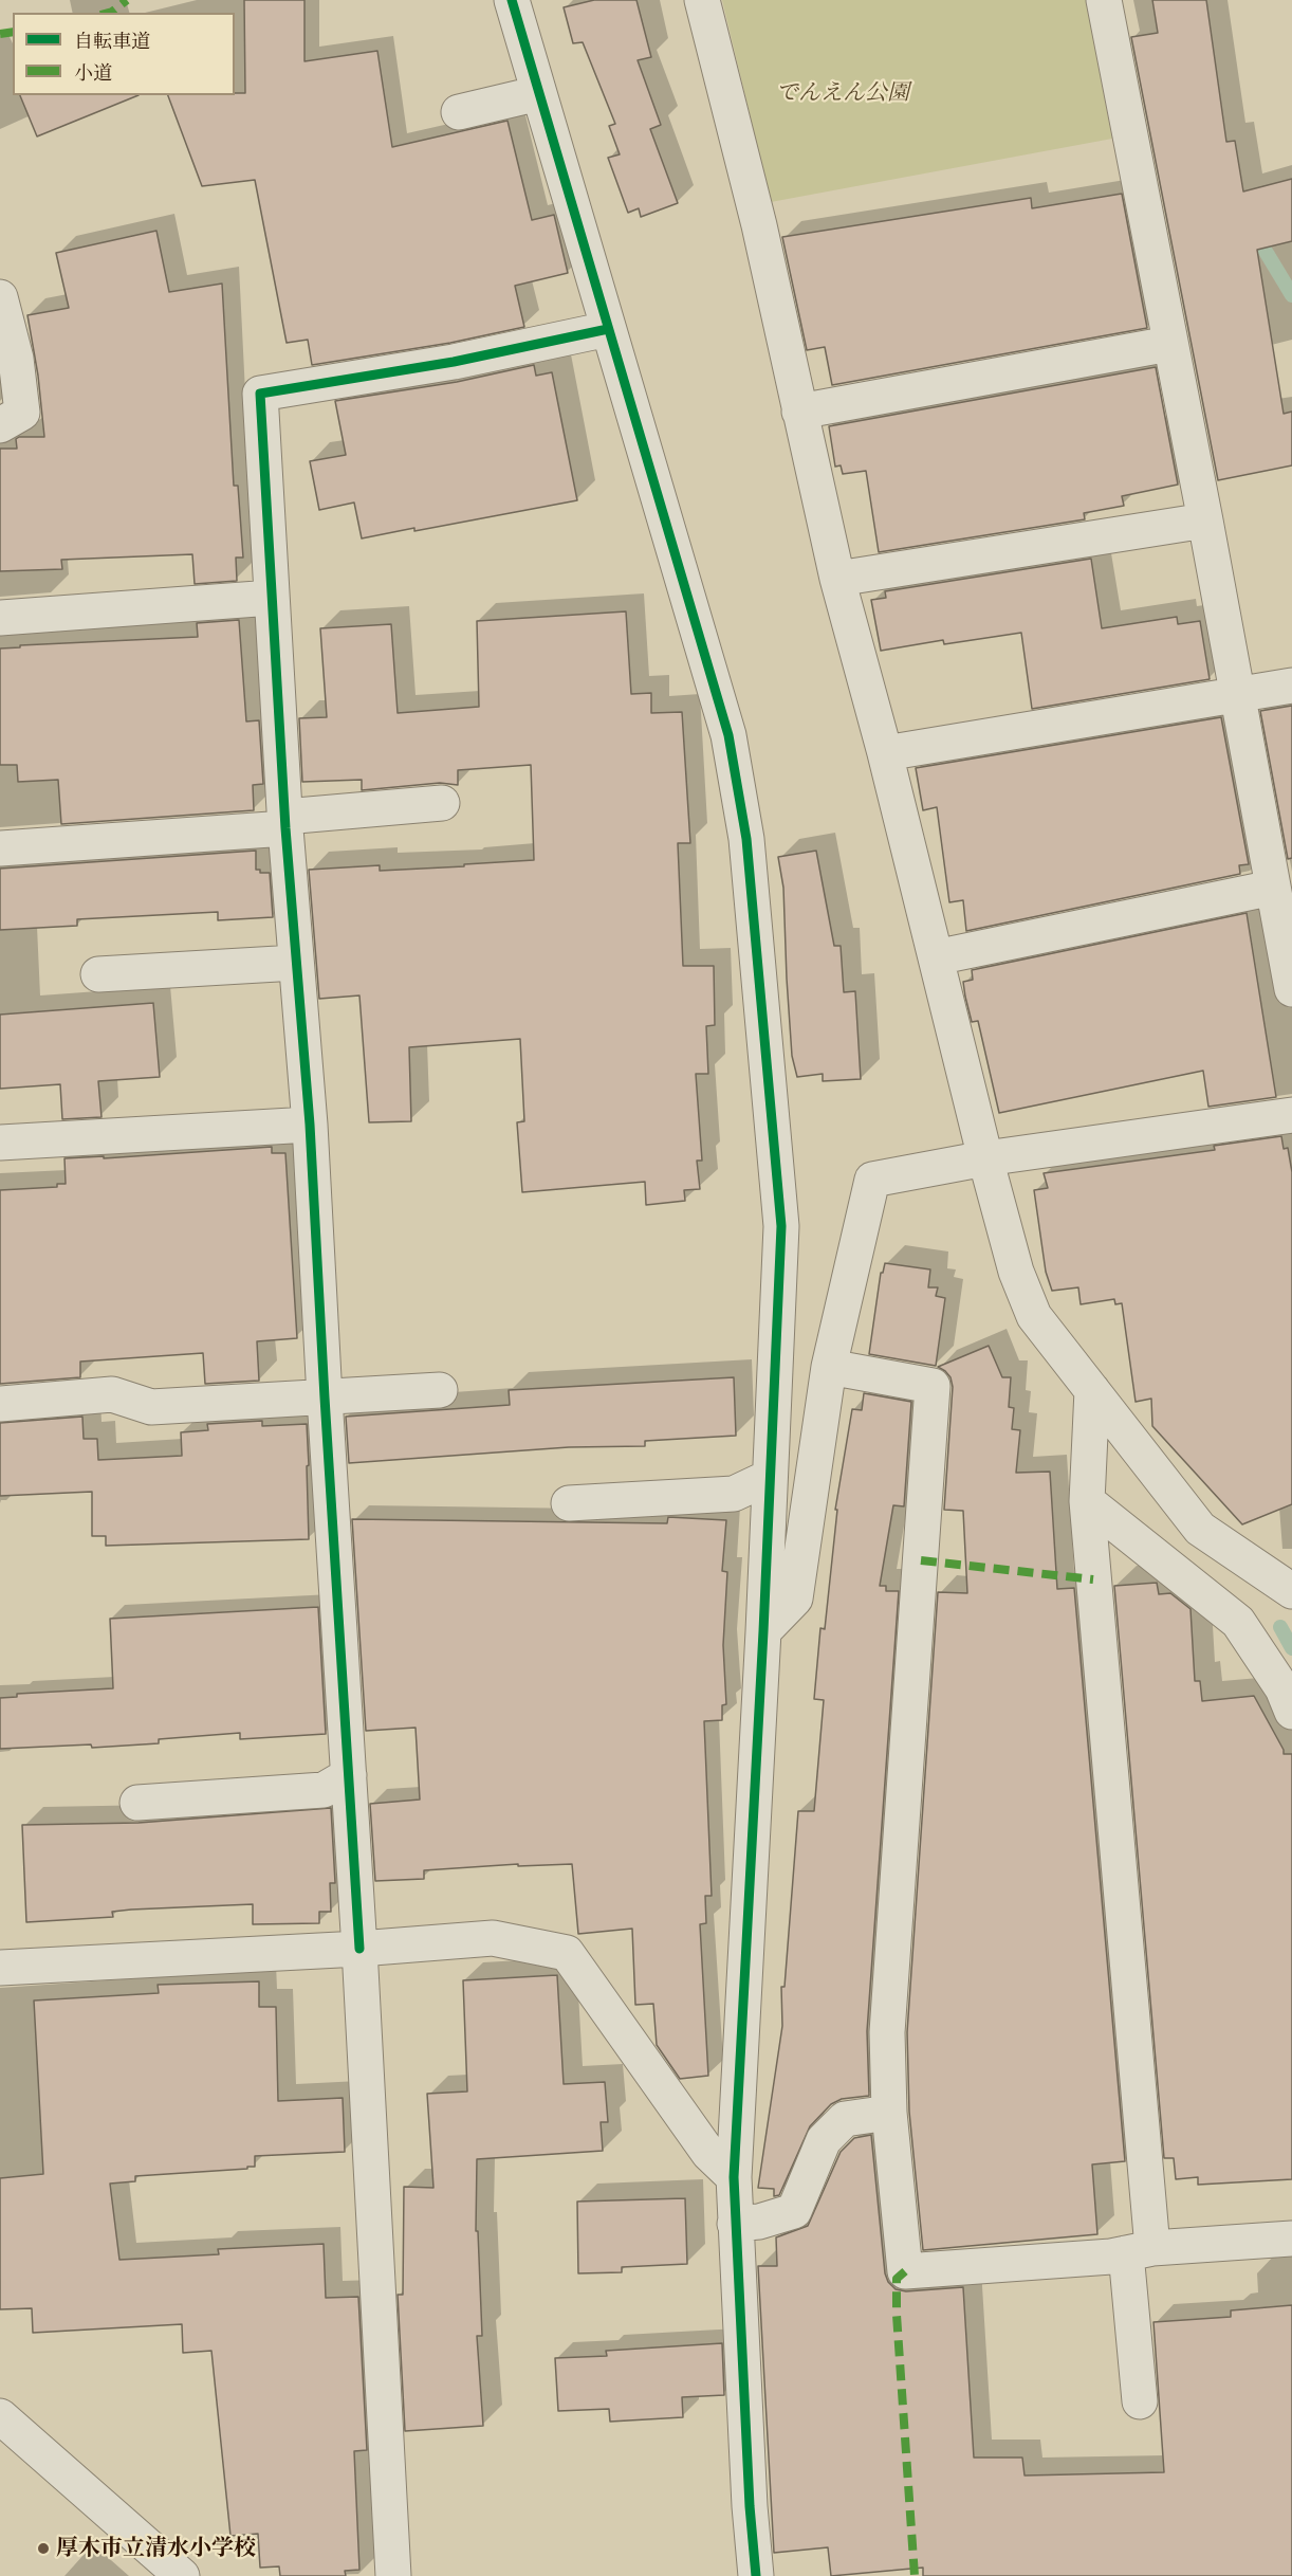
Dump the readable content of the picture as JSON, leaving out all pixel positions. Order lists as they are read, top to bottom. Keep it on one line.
{"parks":["でんえん公園"],"places":["厚木市立清水小学校"],"legend":["自転車道","小道"]}
